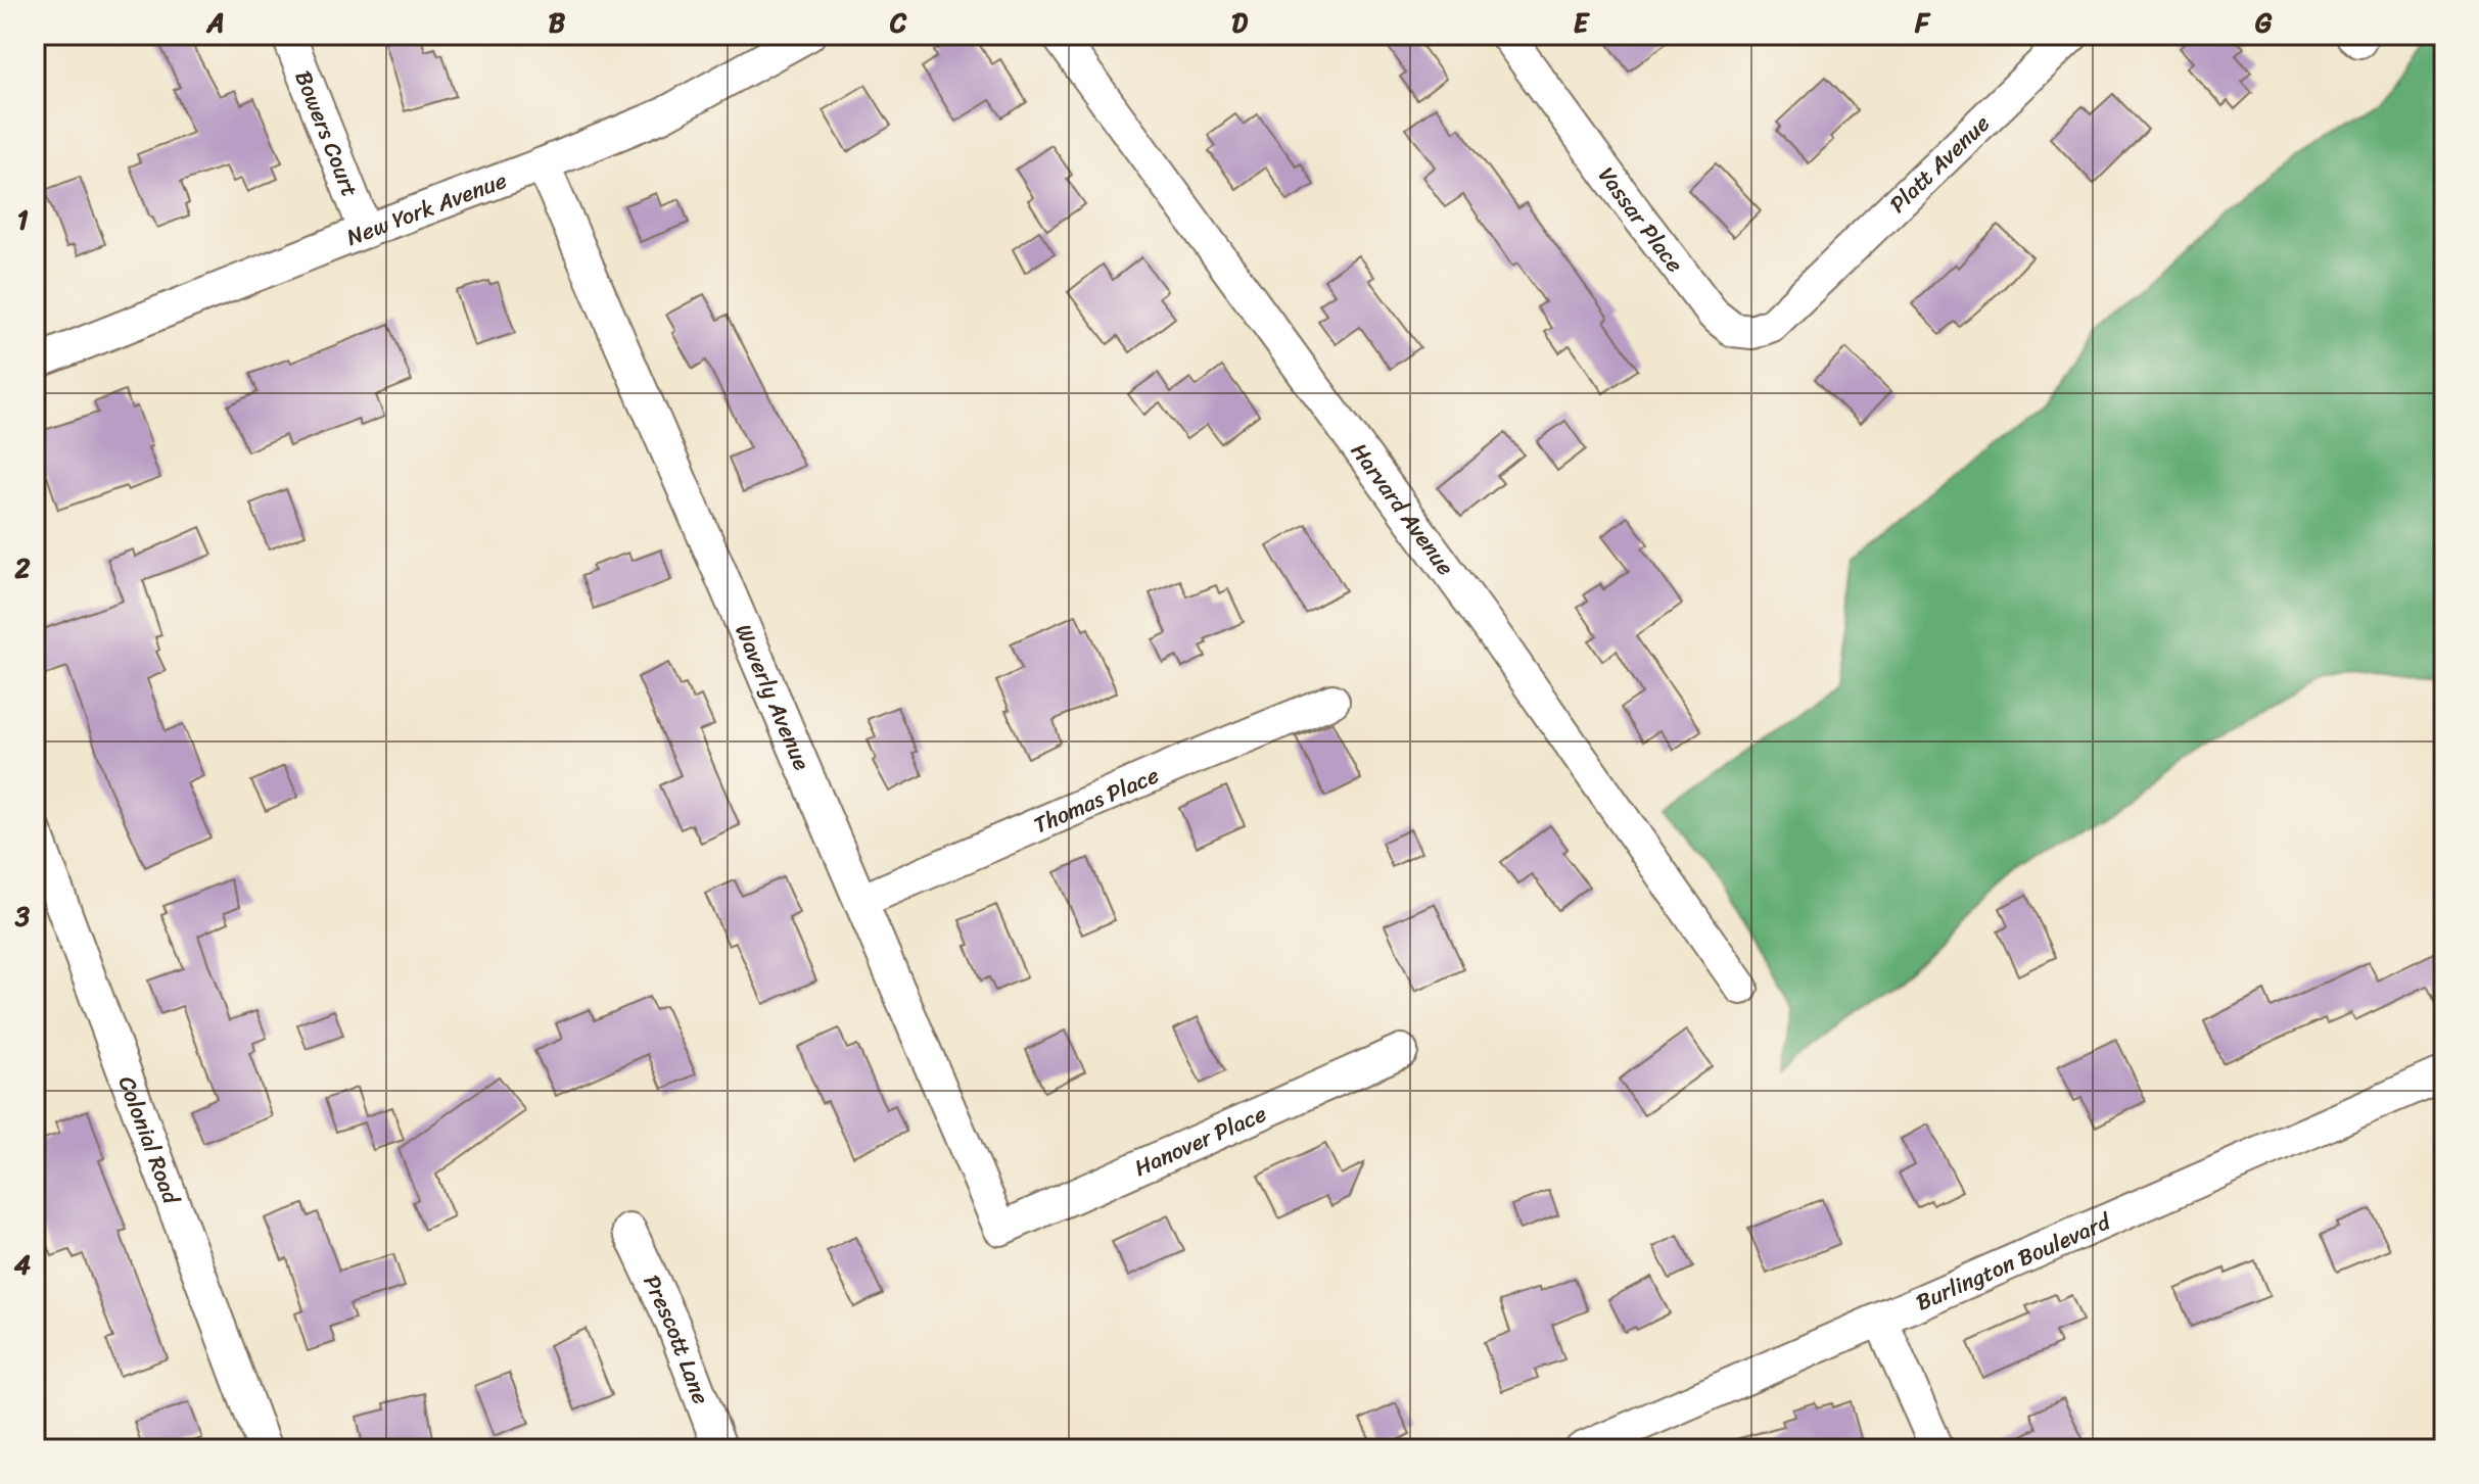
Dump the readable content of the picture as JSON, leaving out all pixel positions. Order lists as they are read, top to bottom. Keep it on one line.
{"streets":{"street":["Bowers Court","Platt Avenue","New York Avenue","Vassar Place","Harvard Avenue","Waverly Avenue","Thomas Place","Colonial Road","Hanover Place","Burlington Boulevard","Prescott Lane"]},"crossings":[["Bowers Court","New York Avenue"],["Platt Avenue","Vassar Place"],["New York Avenue","Waverly Avenue"],["Waverly Avenue","Thomas Place"],["Waverly Avenue","Hanover Place"]],"grid":{"columns":["A","B","C","D","E","F","G"],"rows":["1","2","3","4"]}}
